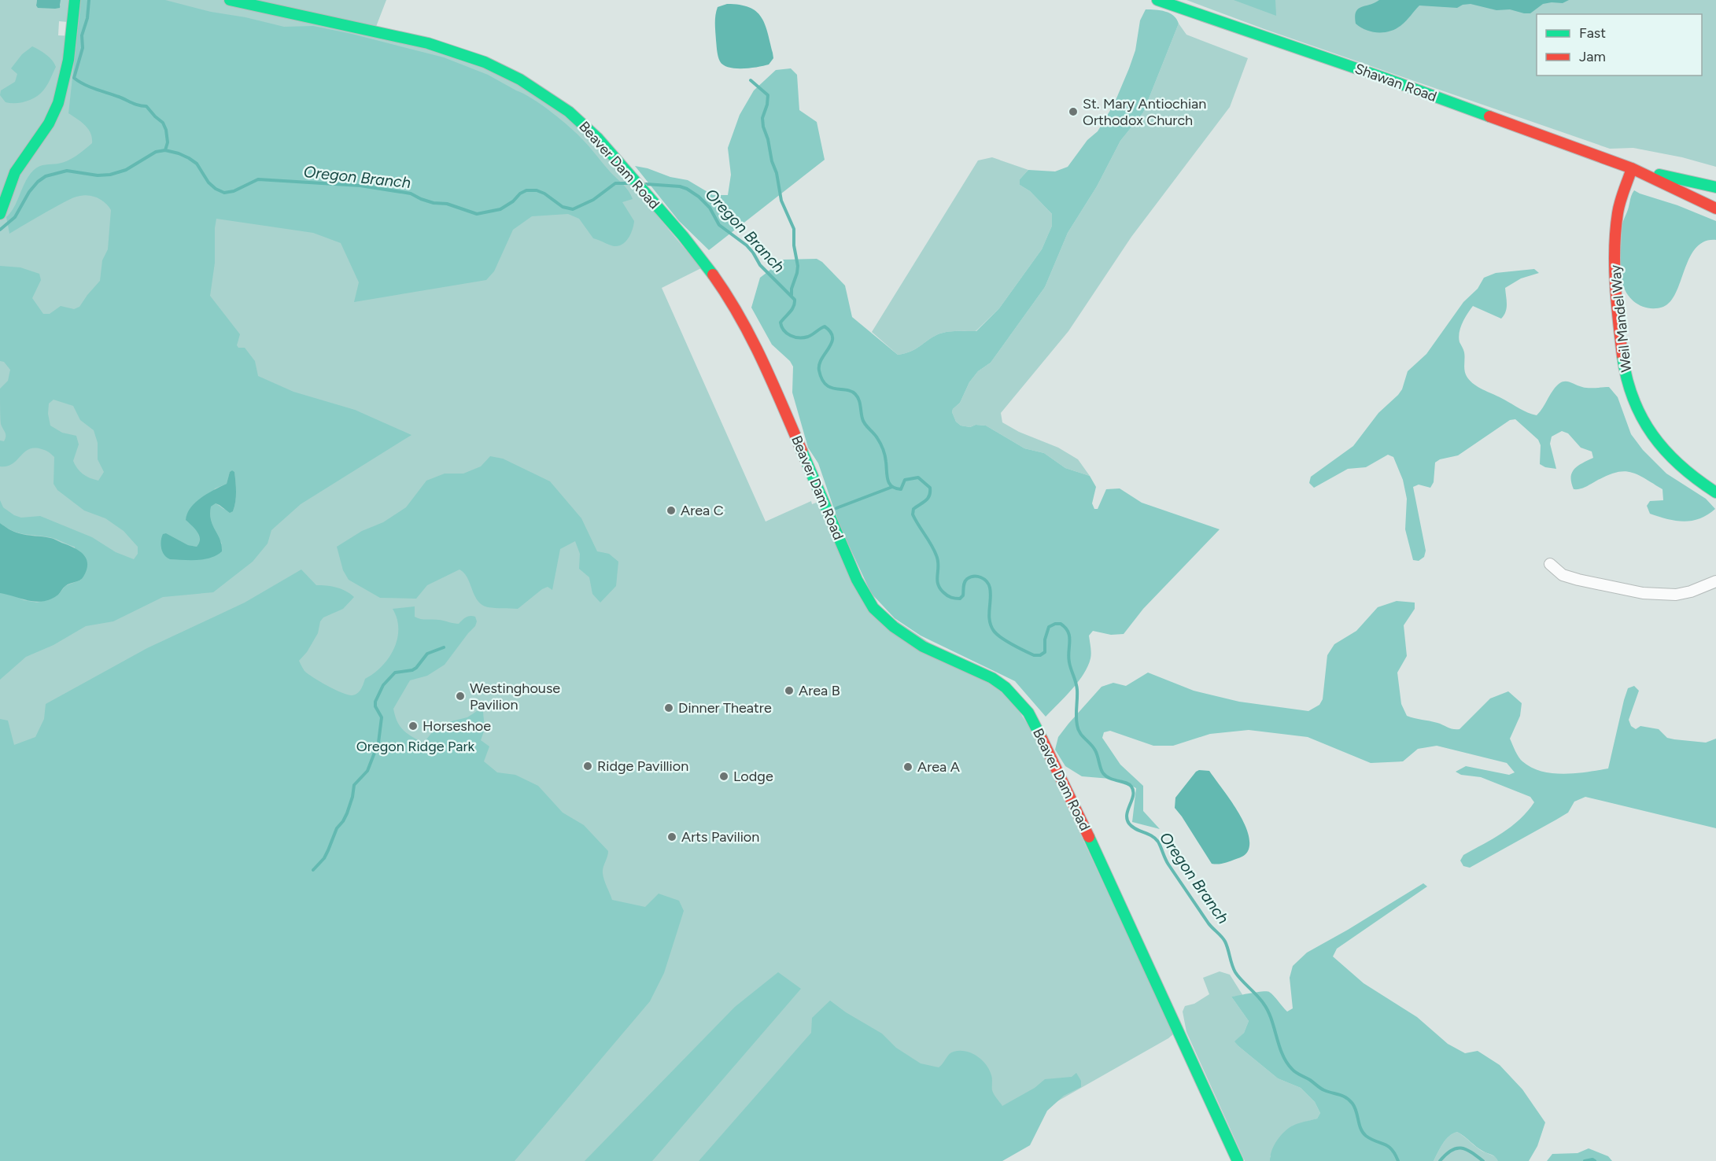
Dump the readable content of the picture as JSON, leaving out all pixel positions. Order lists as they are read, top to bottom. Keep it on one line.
{"streets":{"street":["Shawan Road","Beaver Dam Road","Weil Mandel Way"]},"crossings":[["Shawan Road","Weil Mandel Way"]],"water":["Oregon Branch"],"parks":["Oregon Ridge Park"],"places":["St. Mary Antiochian Orthodox Church","Area C","Area B","Westinghouse Pavilion","Dinner Theatre","Horseshoe","Ridge Pavillion","Area A","Lodge","Arts Pavilion"],"legend":["Fast","Jam"]}
